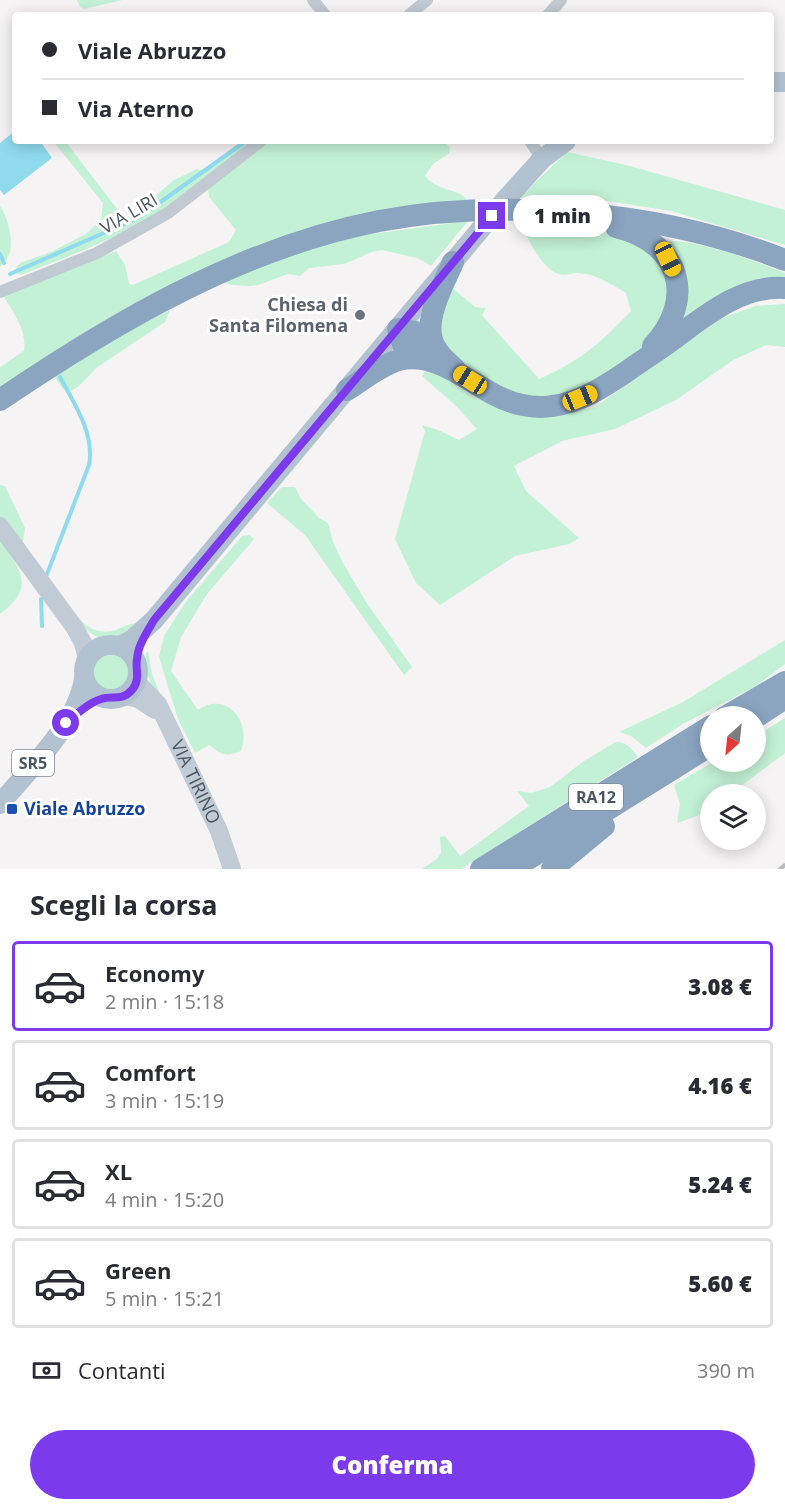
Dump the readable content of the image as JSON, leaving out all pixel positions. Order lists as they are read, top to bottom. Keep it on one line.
{"streets":{"highway":["RA12"],"main road":["SR5","VIA TIRINO"],"street":["VIA LIRI"]},"crossings":[["SR5","VIA TIRINO"]],"places":{"other":["Chiesa di Santa Filomena"],"transit":["Viale Abruzzo"]},"north":"bottom left","page":{"banner":["Viale Abruzzo","Via Aterno"],"bubble":"1 min","heading":"Scegli la corsa","list":[{"name":"Economy","note":"2 min · 15:18","value":"3.08 €"},{"name":"Comfort","note":"3 min · 15:19","value":"4.16 €"},{"name":"XL","note":"4 min · 15:20","value":"5.24 €"},{"name":"Green","note":"5 min · 15:21","value":"5.60 €"}],"pay":["Contanti","390 m"],"buttons":"Conferma"}}
